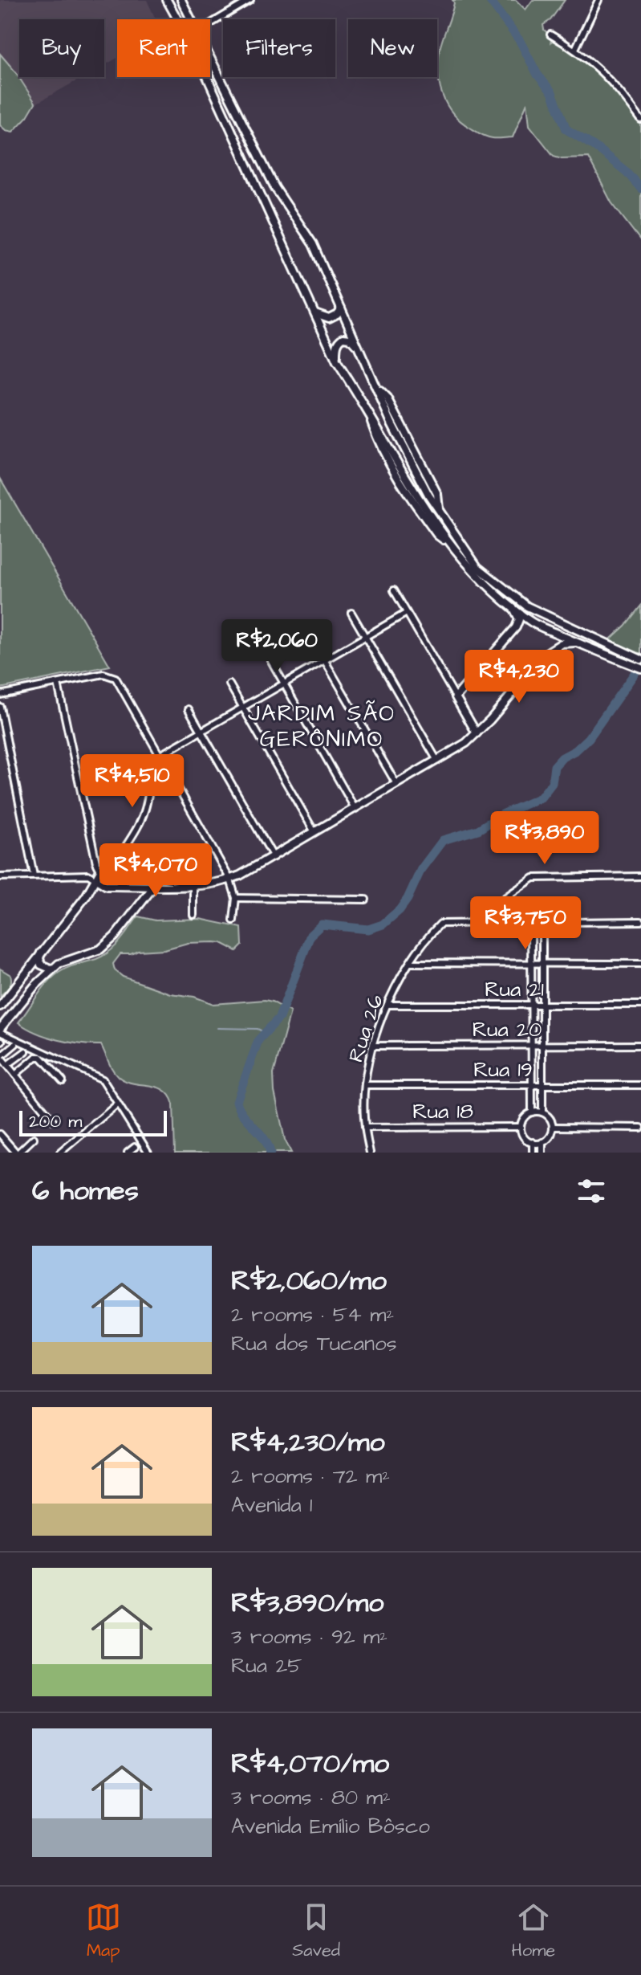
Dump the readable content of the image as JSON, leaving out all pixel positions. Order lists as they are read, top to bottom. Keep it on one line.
{"streets":{"street":["Rua 21","Rua 26","Rua 20","Rua 19","Rua 18"]},"crossings":[["Rua 21","Rua 26"],["Rua 26","Rua 20"],["Rua 26","Rua 19"],["Rua 26","Rua 18"]],"districts":["JARDIM SÃO GERÔNIMO"],"scale_bar":"200 m","page":{"chip":["Buy","Rent","Filters","New"],"price":["R$2,060","R$4,230","R$4,510","R$3,890","R$4,070","R$3,750"],"scale":"200 m","heading":"6 homes","list":[{"name":"R$2,060/mo","note":"2 rooms · 54 m² · Rua dos Tucanos"},{"name":"R$4,230/mo","note":"2 rooms · 72 m² · Avenida 1"},{"name":"R$3,890/mo","note":"3 rooms · 92 m² · Rua 25"},{"name":"R$4,070/mo","note":"3 rooms · 80 m² · Avenida Emílio Bôsco"}],"tabs":["Map","Saved","Home"]}}
